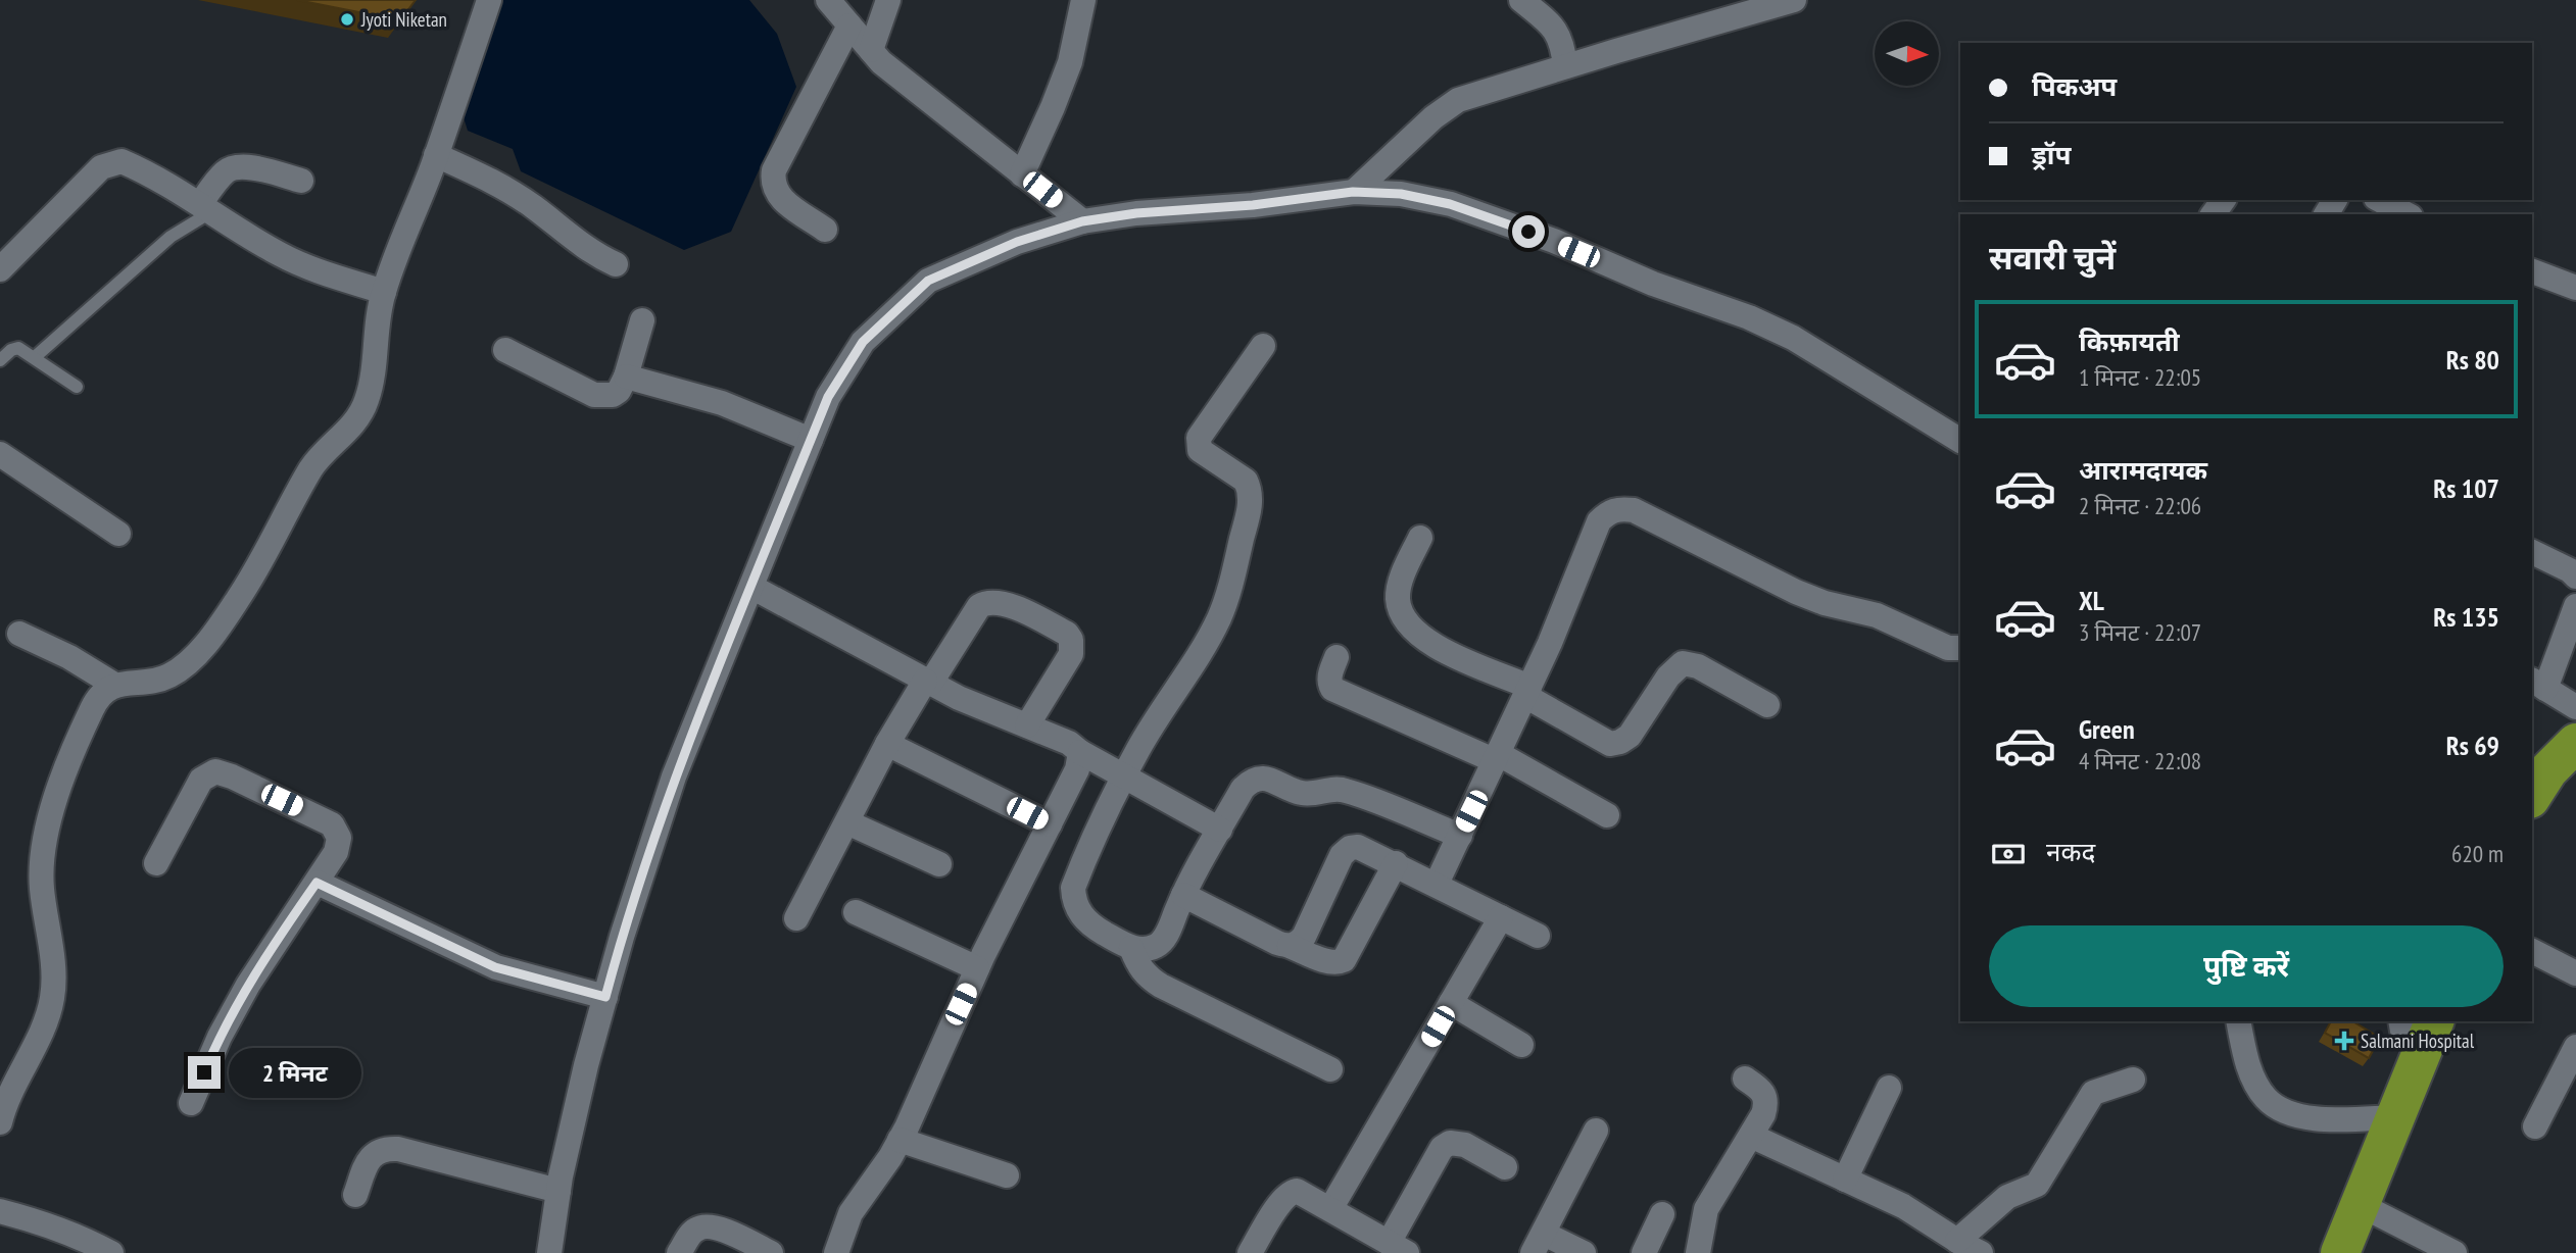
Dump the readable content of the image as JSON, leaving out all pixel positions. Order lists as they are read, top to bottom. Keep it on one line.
{"places":{"other":["Jyoti Niketan"],"health":["Salmani Hospital"]},"north":"right","page":{"banner":["पिकअप","ड्रॉप"],"heading":"सवारी चुनें","list":[{"name":"किफ़ायती","note":"1 मिनट · 22:05","value":"Rs 80"},{"name":"आरामदायक","note":"2 मिनट · 22:06","value":"Rs 107"},{"name":"XL","note":"3 मिनट · 22:07","value":"Rs 135"},{"name":"Green","note":"4 मिनट · 22:08","value":"Rs 69"}],"pay":["नकद","620 m"],"buttons":"पुष्टि करें","bubble":"2 मिनट"}}
